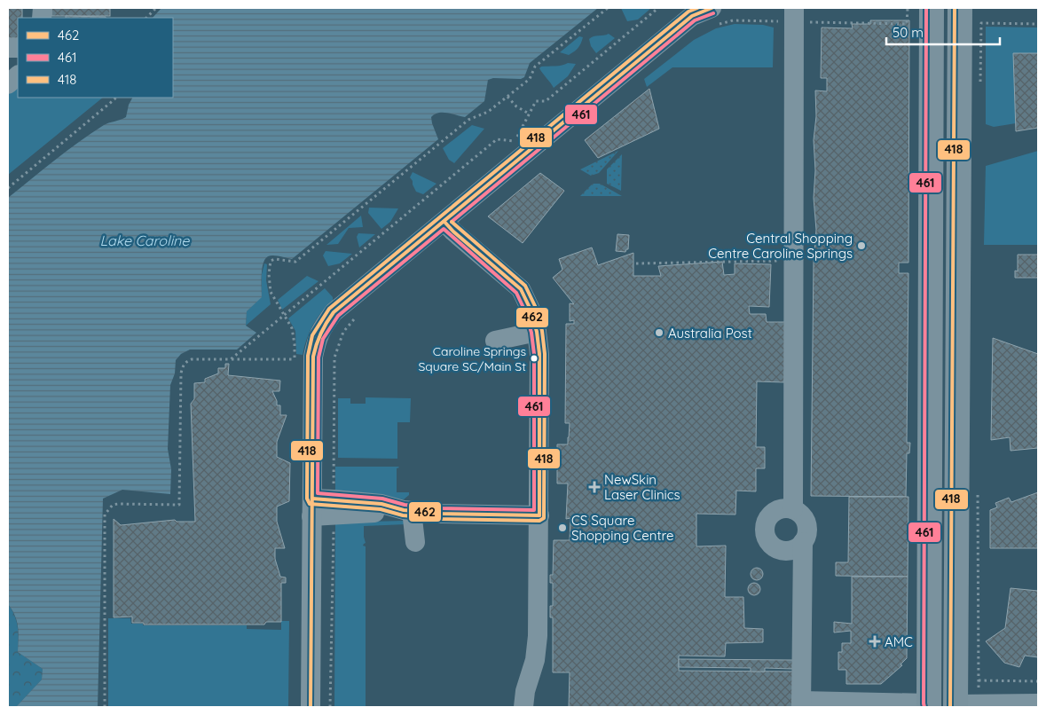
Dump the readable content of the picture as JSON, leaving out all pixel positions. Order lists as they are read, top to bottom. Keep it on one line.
{"water":["Lake Caroline"],"places":{"other":["Central Shopping Centre Caroline Springs","Australia Post","Caroline Springs Square SC/Main St","CS Square Shopping Centre"],"health":["NewSkin Laser Clinics","AMC"]},"lines":["transit line 462","transit line 461","transit line 418"],"legend":["462","461","418"],"scale_bar":"50 m"}
